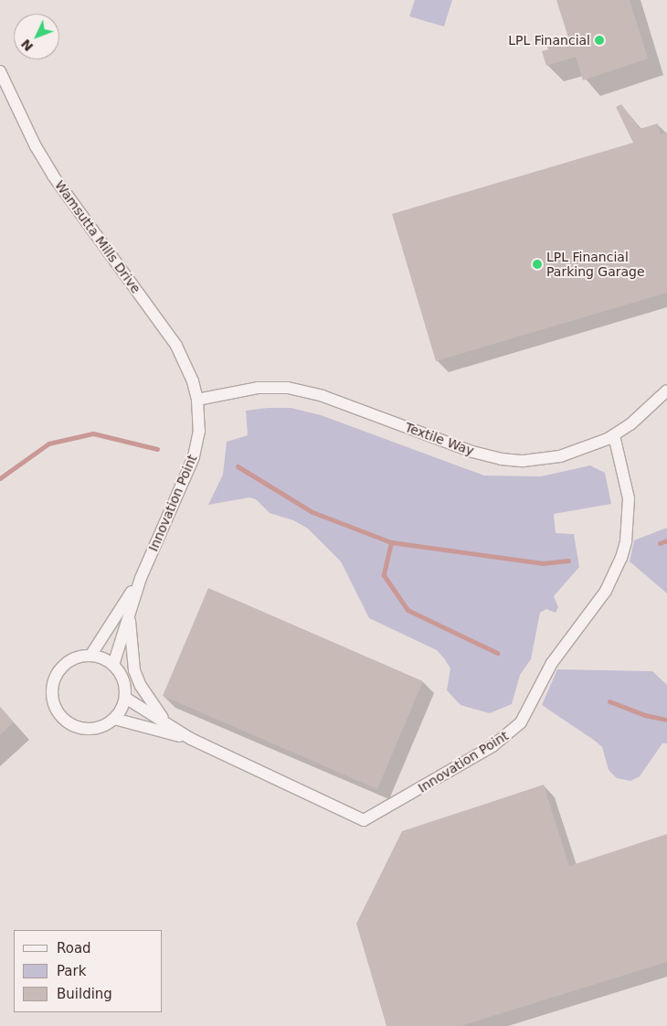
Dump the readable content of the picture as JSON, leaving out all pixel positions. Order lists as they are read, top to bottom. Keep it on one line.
{"streets":{"street":["Wamsutta Mills Drive","Textile Way","Innovation Point"]},"crossings":[["Wamsutta Mills Drive","Textile Way"],["Wamsutta Mills Drive","Innovation Point"],["Textile Way","Innovation Point"]],"places":["LPL Financial","LPL Financial Parking Garage"],"legend":["Road","Park","Building"],"north":"bottom left"}
